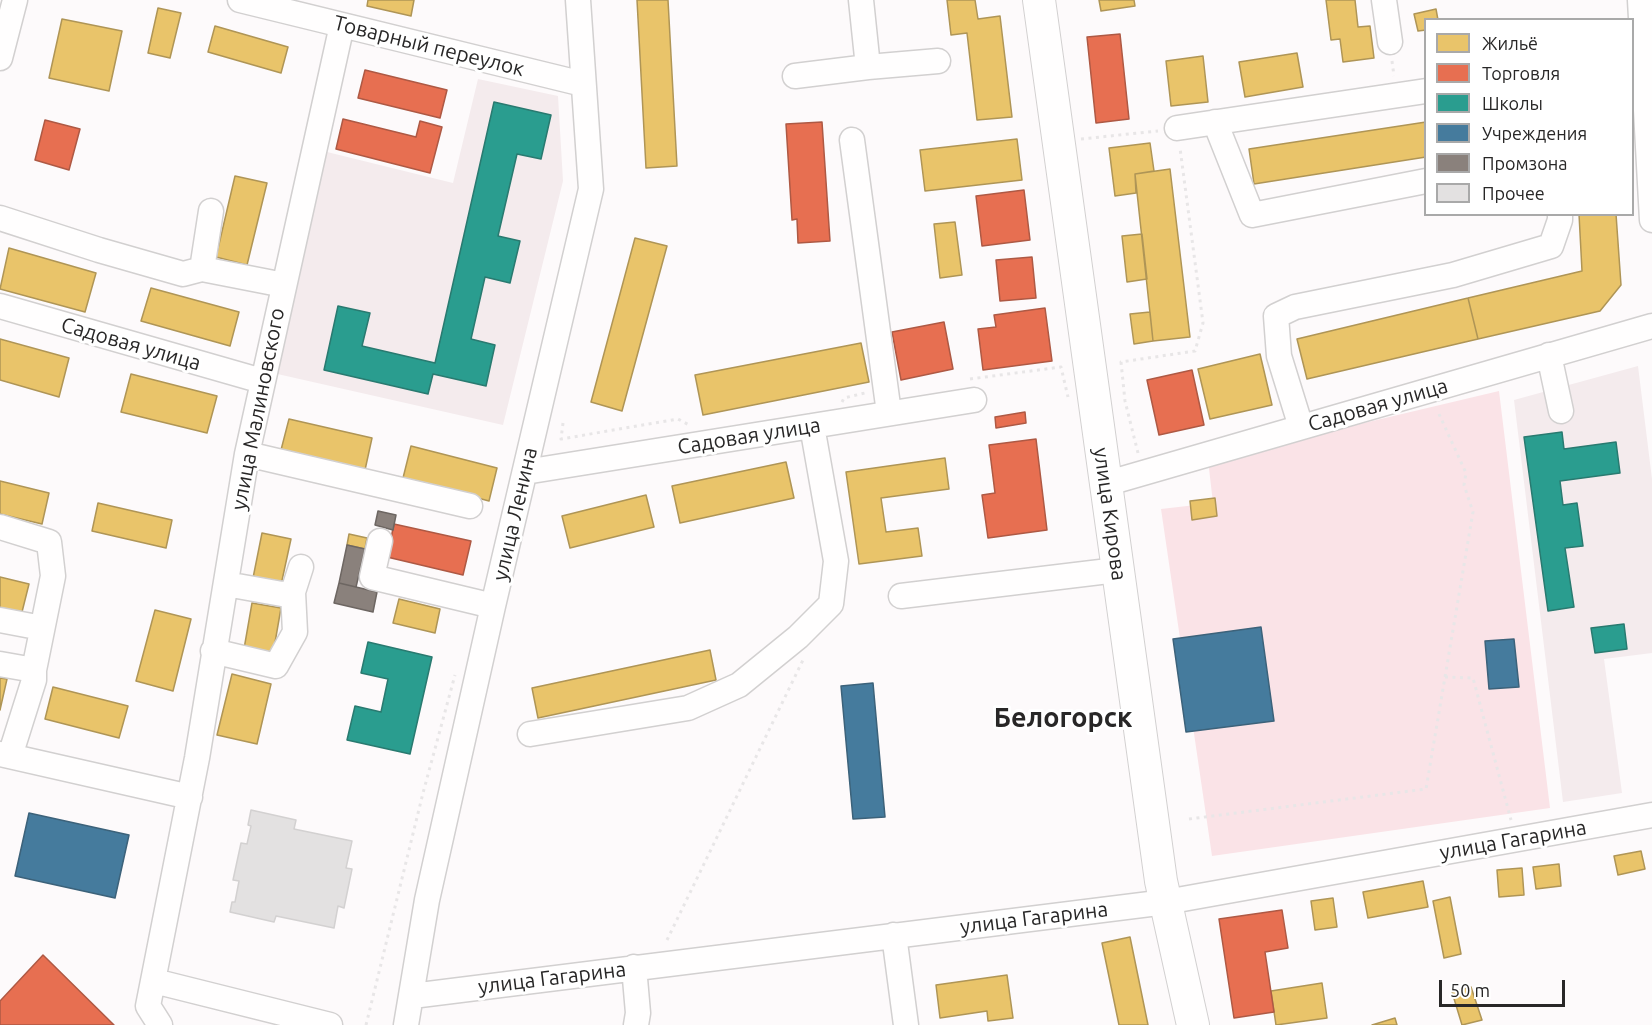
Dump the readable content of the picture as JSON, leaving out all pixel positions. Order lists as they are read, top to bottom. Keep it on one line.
{"streets":{"main road":["улица Кирова"],"street":["Товарный переулок","Садовая улица","улица Малиновского","улица Ленина","улица Гагарина"]},"crossings":[["Товарный переулок","улица Малиновского"],["Товарный переулок","улица Ленина"],["Садовая улица","улица Малиновского"],["Садовая улица","улица Ленина"],["Садовая улица","улица Кирова"],["улица Ленина","улица Гагарина"],["улица Кирова","улица Гагарина"]],"districts":["Белогорск"],"legend":["Жильё","Торговля","Школы","Учреждения","Промзона","Прочее"],"scale_bar":"50 m"}
